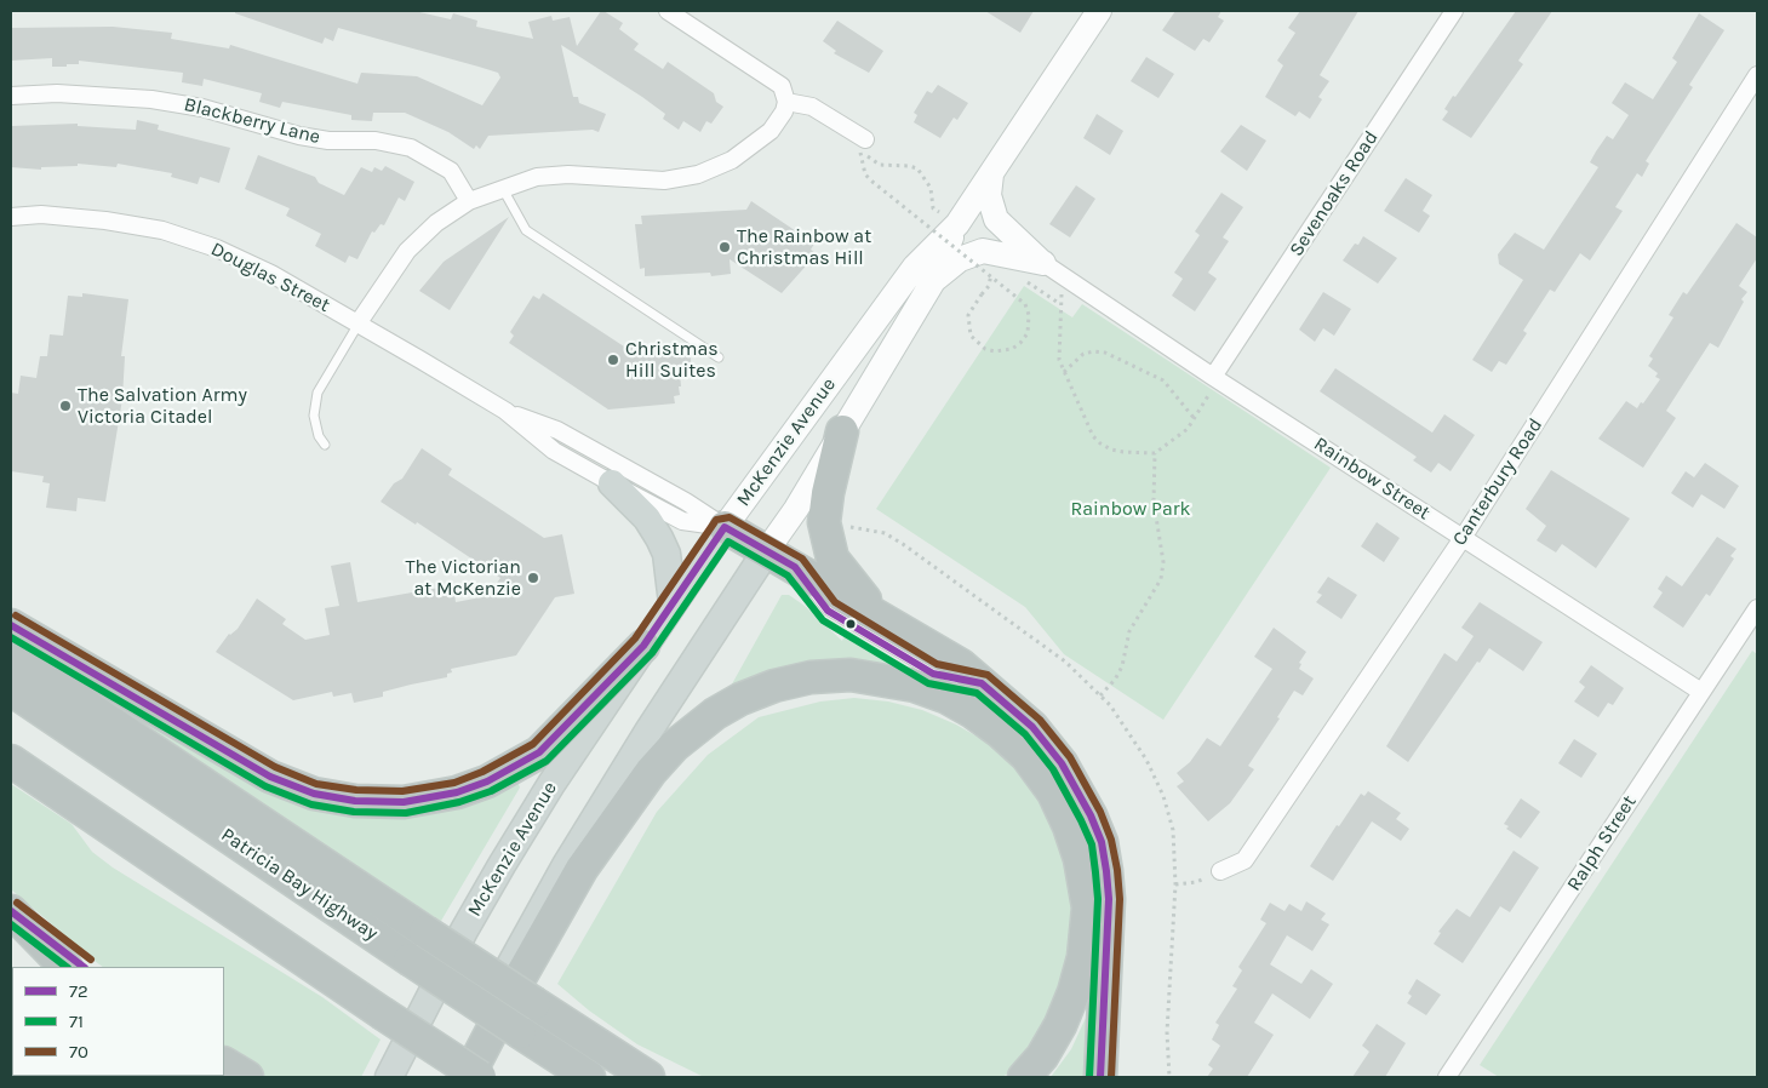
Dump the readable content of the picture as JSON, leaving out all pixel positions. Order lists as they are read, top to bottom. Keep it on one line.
{"streets":{"highway":["Patricia Bay Highway"],"main road":["McKenzie Avenue"],"street":["Blackberry Lane","Sevenoaks Road","Douglas Street","Rainbow Street","Canterbury Road","Ralph Street"]},"crossings":[["Sevenoaks Road","Rainbow Street"],["Douglas Street","McKenzie Avenue"],["Rainbow Street","Canterbury Road"],["Rainbow Street","Ralph Street"]],"parks":["Rainbow Park"],"places":["The Rainbow at Christmas Hill","Christmas Hill Suites","The Salvation Army Victoria Citadel","The Victorian at McKenzie"],"lines":["transit line 70","transit line 72","transit line 71"],"legend":["72","71","70"]}
